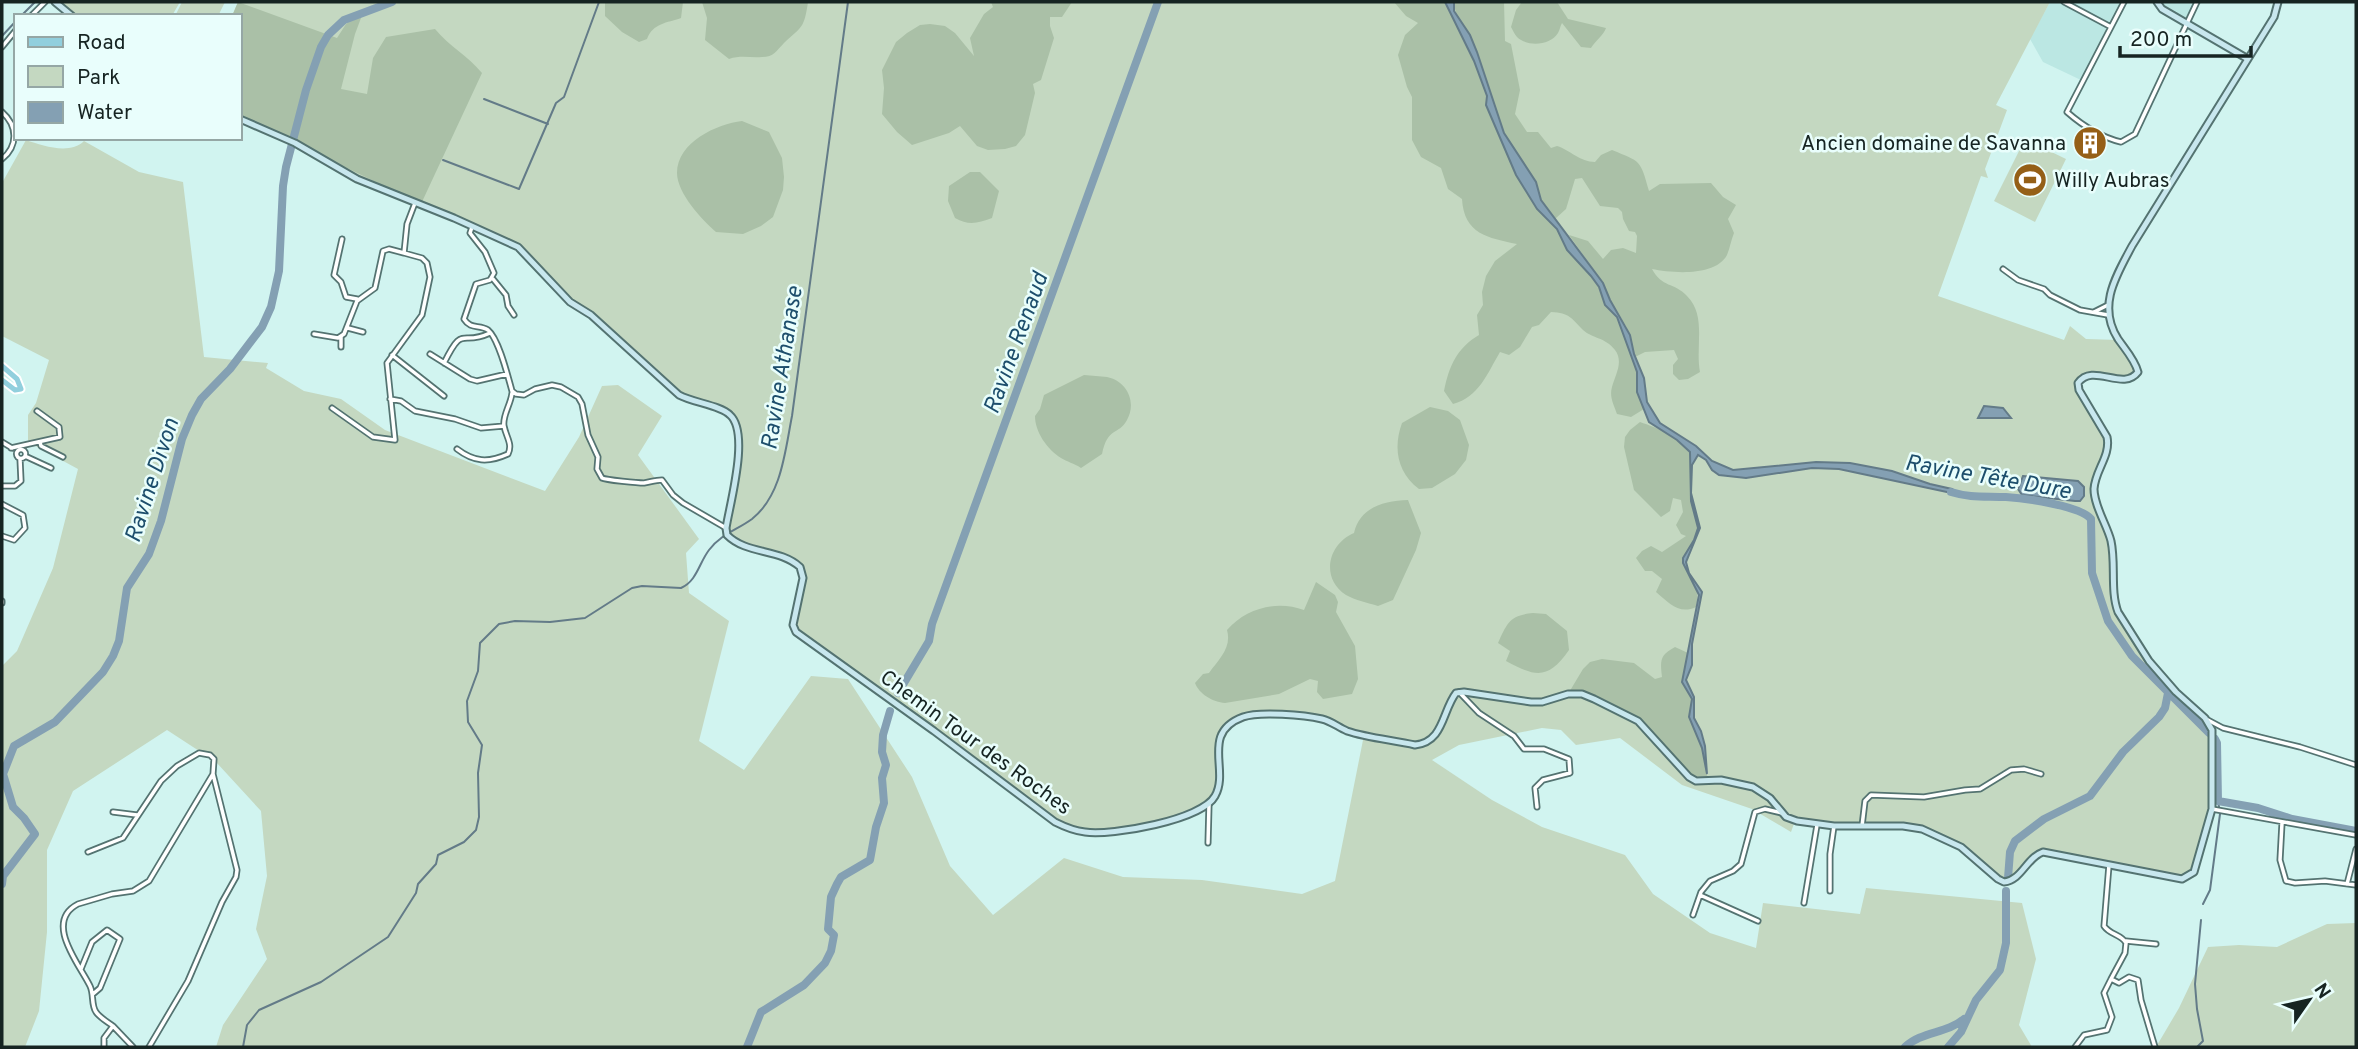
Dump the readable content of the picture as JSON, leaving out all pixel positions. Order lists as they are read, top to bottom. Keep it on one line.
{"streets":{"street":["Chemin Tour des Roches"]},"water":["Ravine Renaud","Ravine Athanase","Ravine Tête Dure","Ravine Divon"],"places":{"building":["Ancien domaine de Savanna"],"sports":["Willy Aubras"]},"legend":["Road","Park","Water"],"scale_bar":"200 m","north":"top right"}
